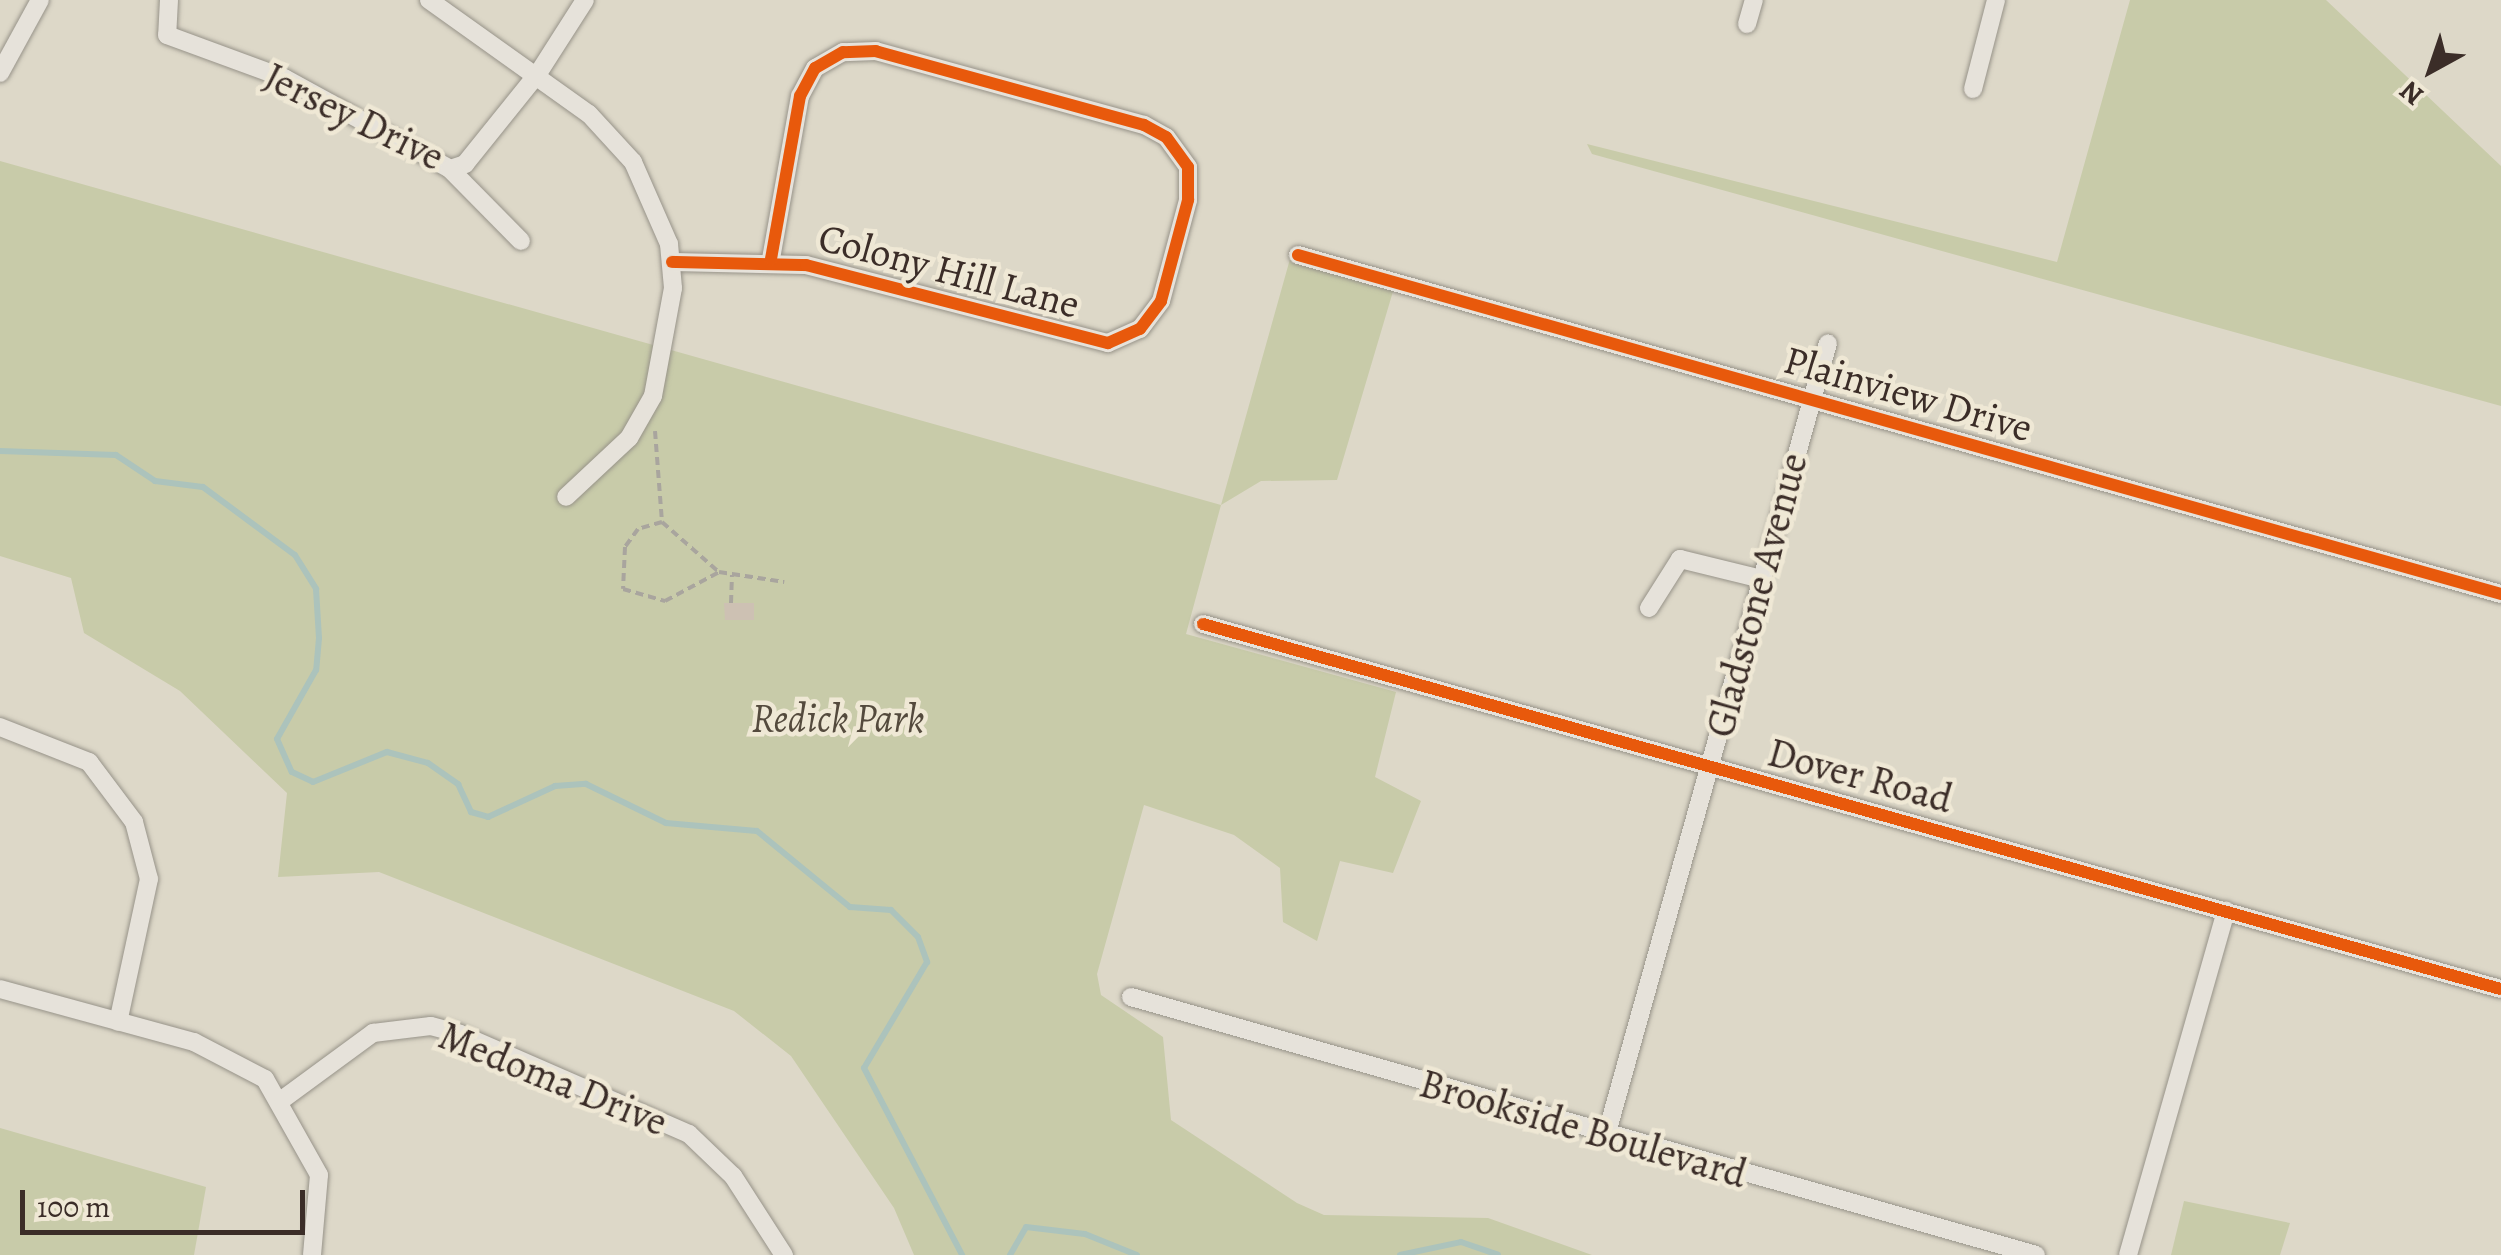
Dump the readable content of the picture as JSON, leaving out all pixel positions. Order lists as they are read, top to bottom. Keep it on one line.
{"streets":{"street":["Jersey Drive","Colony Hill Lane","Plainview Drive","Gladstone Avenue","Dover Road","Medoma Drive","Brookside Boulevard"]},"crossings":[["Plainview Drive","Gladstone Avenue"],["Gladstone Avenue","Dover Road"],["Gladstone Avenue","Brookside Boulevard"]],"parks":["Redick Park"],"scale_bar":"100 m","north":"bottom left"}
